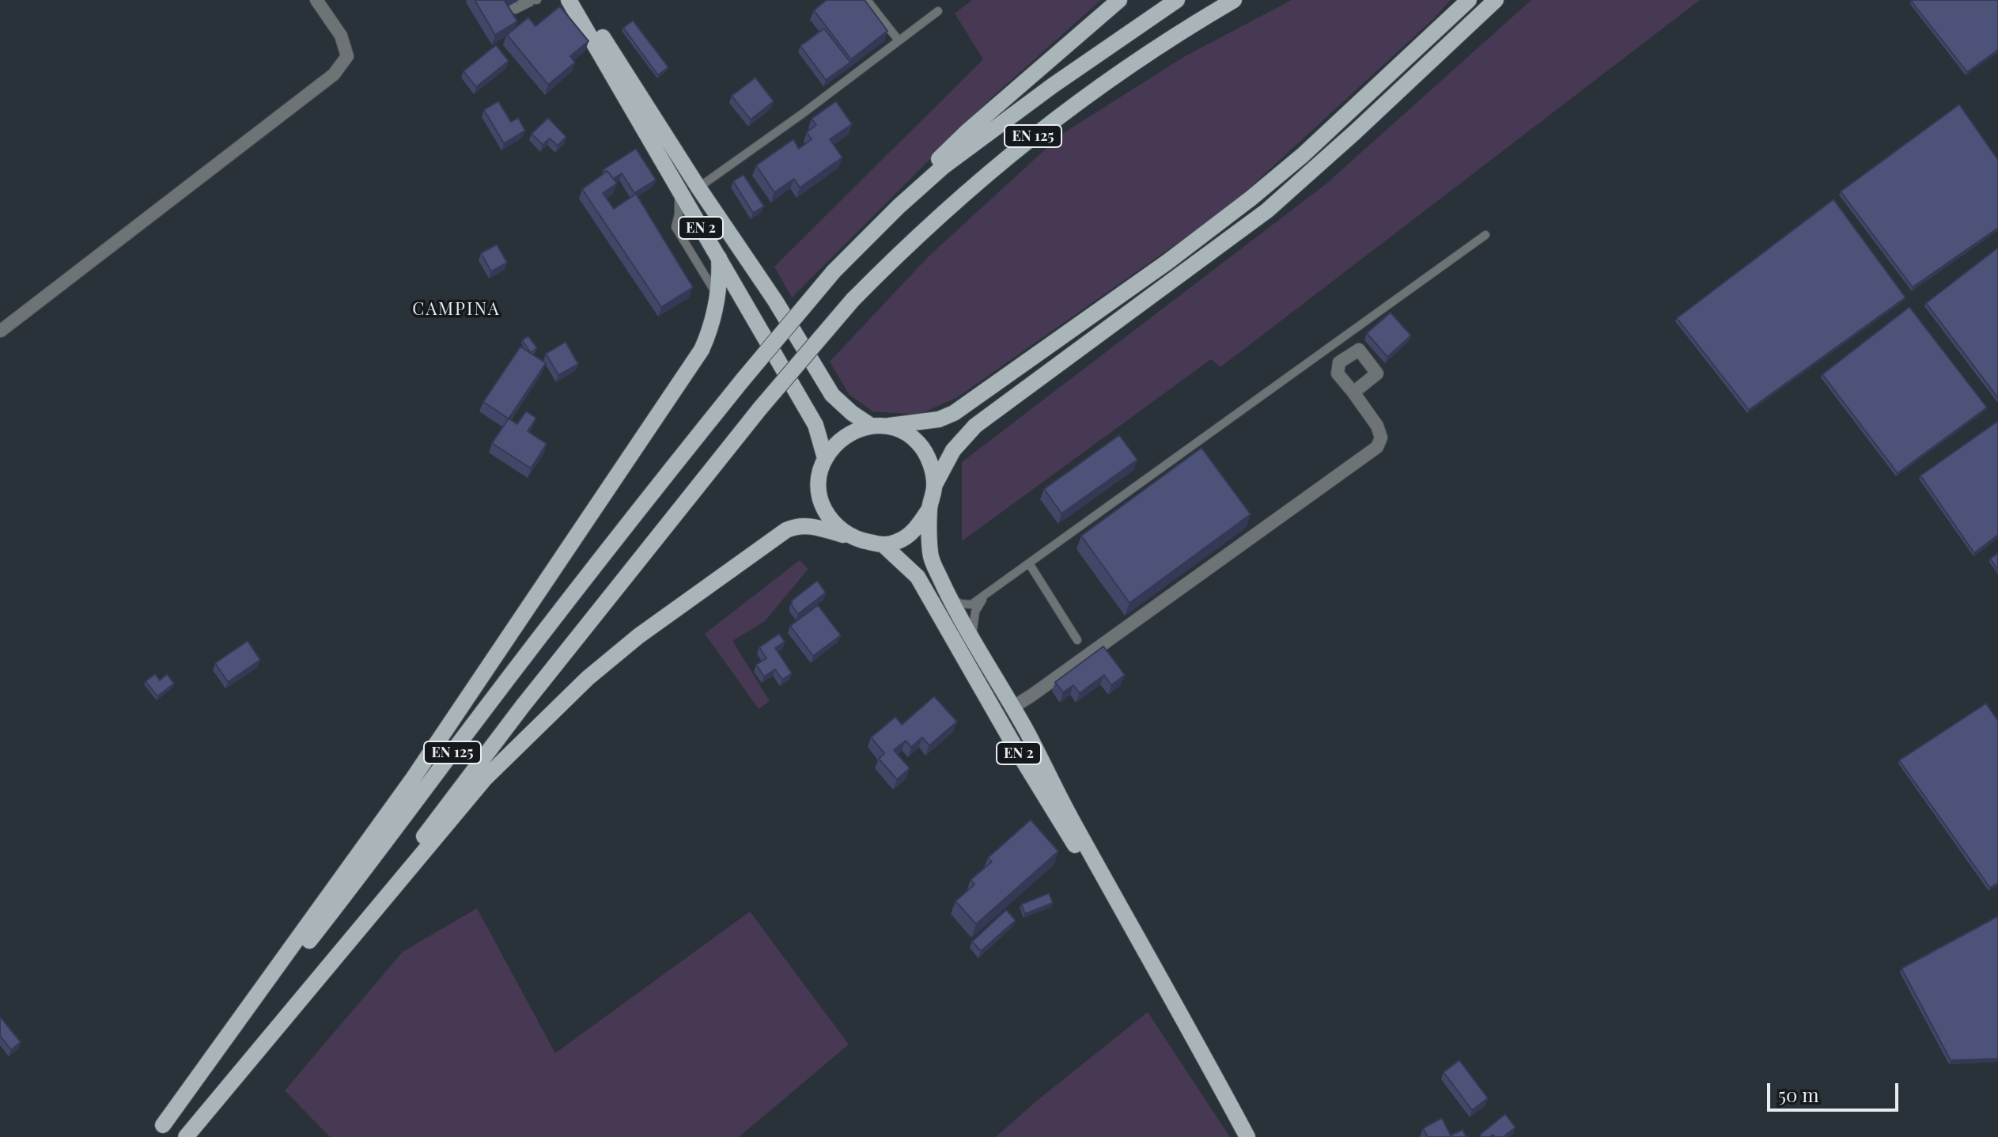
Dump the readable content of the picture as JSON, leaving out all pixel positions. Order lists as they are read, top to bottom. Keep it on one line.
{"streets":{"main road":["EN 125","EN 2"]},"districts":["CAMPINA"],"scale_bar":"50 m"}
